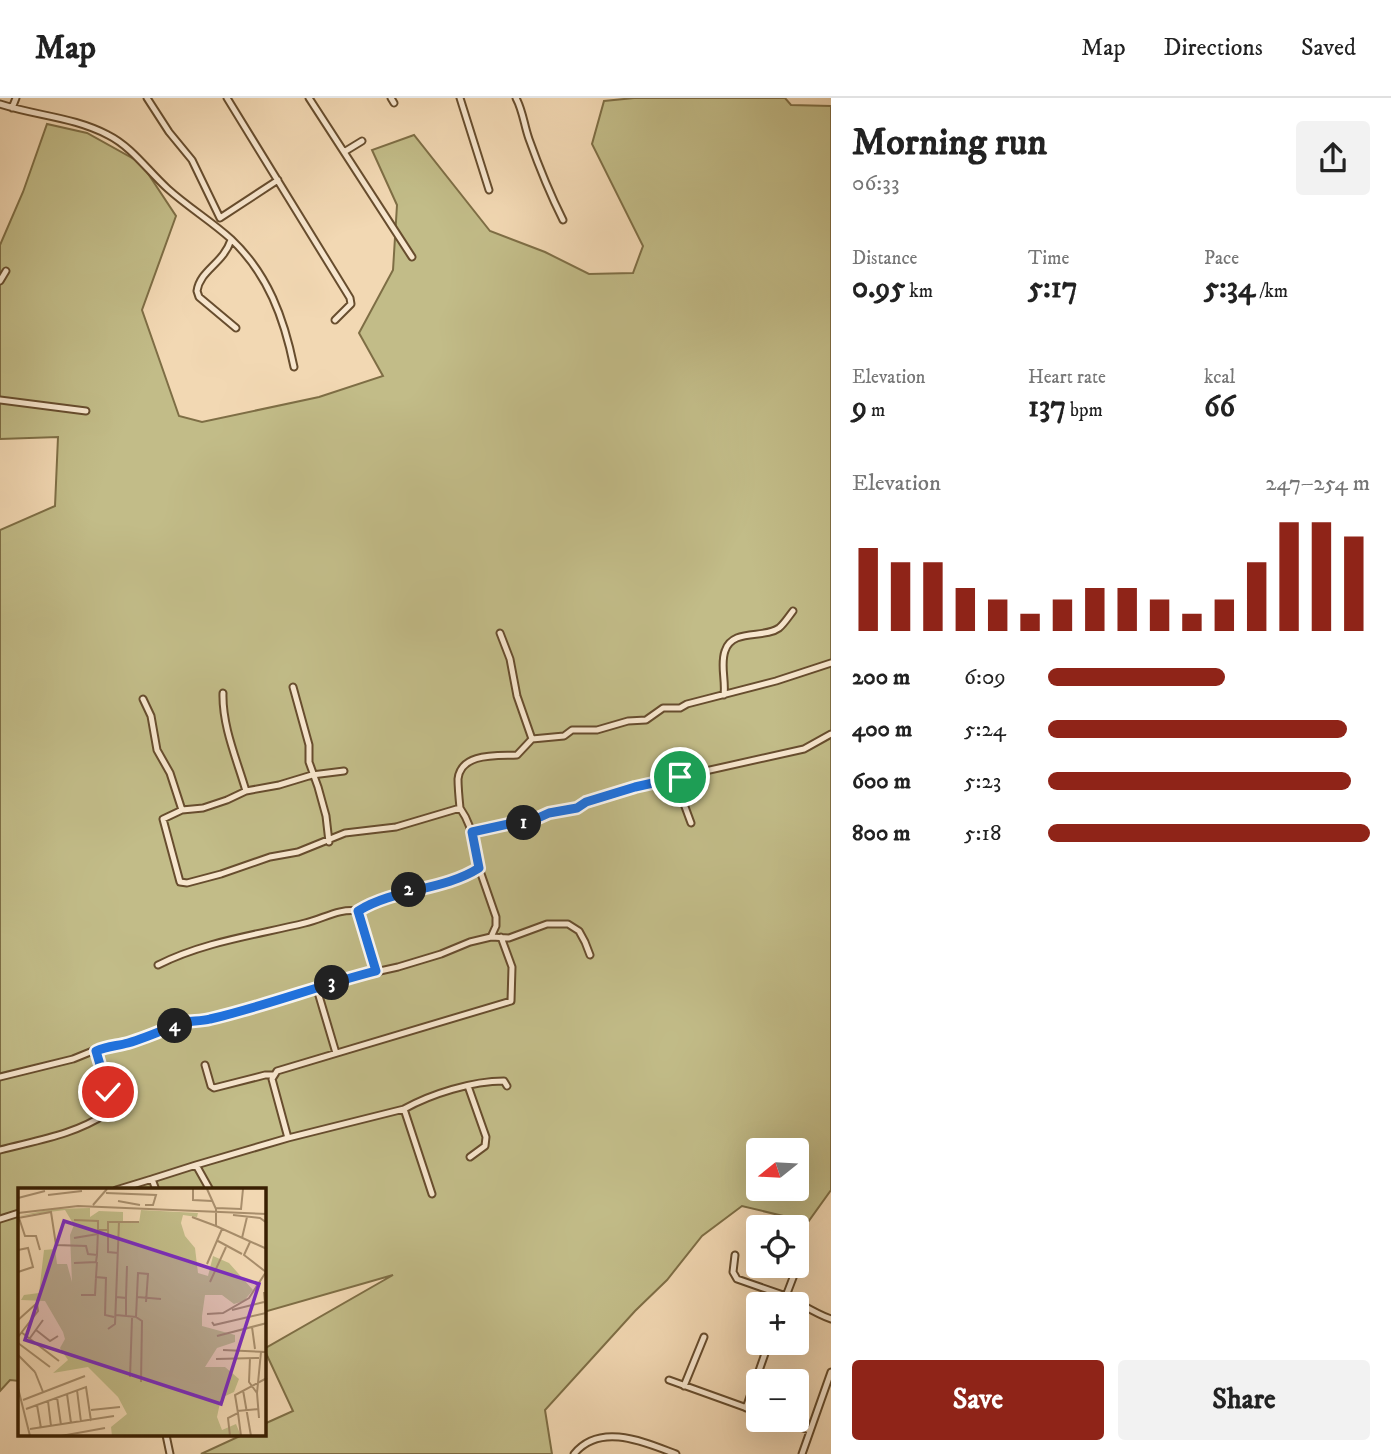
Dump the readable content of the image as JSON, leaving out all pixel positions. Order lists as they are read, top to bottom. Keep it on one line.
{"north":"left","page":{"header":"Map","nav":["Map","Directions","Saved"],"heading":["Morning run","06:33"],"stats":[["Distance","0.95 km"],["Time","5:17"],["Pace","5:34 /km"],["Elevation","9 m"],["Heart rate","137 bpm"],["kcal","66"]],"chart":["Elevation","247–254 m"],"list":[{"name":"200 m","note":"6:09"},{"name":"400 m","note":"5:24"},{"name":"600 m","note":"5:23"},{"name":"800 m","note":"5:18"}],"pins":["1","2","3","4"],"map_buttons":["+","−"],"buttons":["Save","Share"]}}
